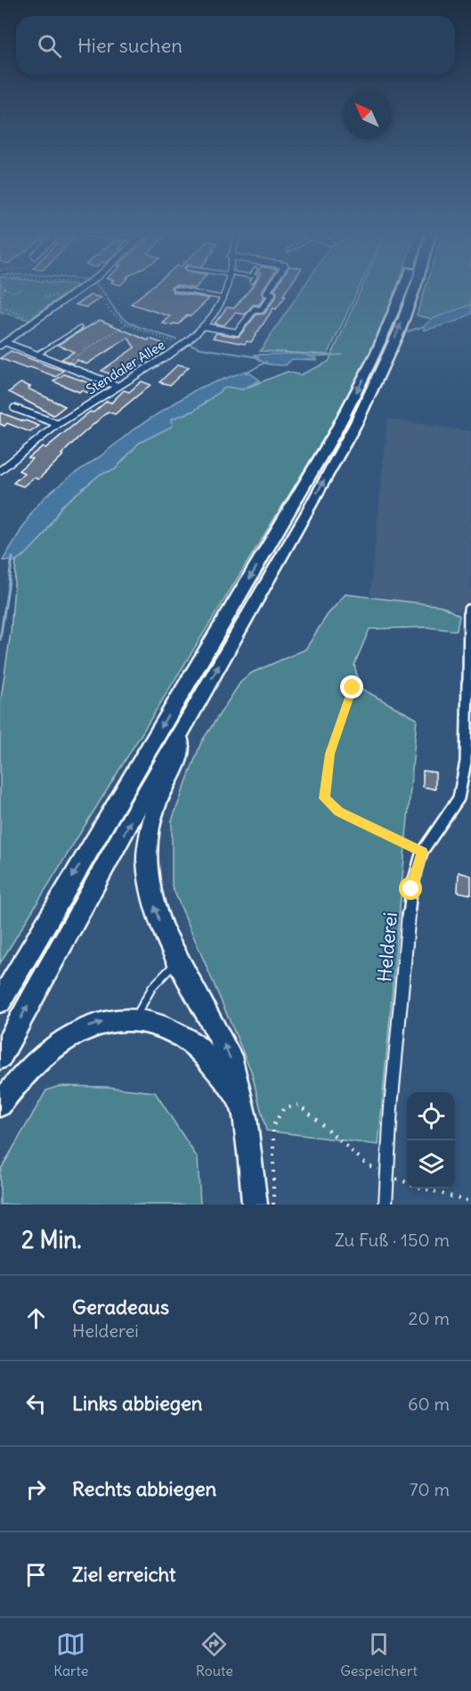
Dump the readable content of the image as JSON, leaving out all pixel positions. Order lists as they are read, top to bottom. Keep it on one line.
{"streets":{"street":["Stendaler Allee","Helderei"]},"north":"top left","page":{"search":"Hier suchen","heading":["2 Min.","Zu Fuß · 150 m"],"list":[["Geradeaus","Helderei","20 m"],["Links abbiegen","60 m"],["Rechts abbiegen","70 m"],"Ziel erreicht"],"nav":["Karte","Route","Gespeichert"]}}
